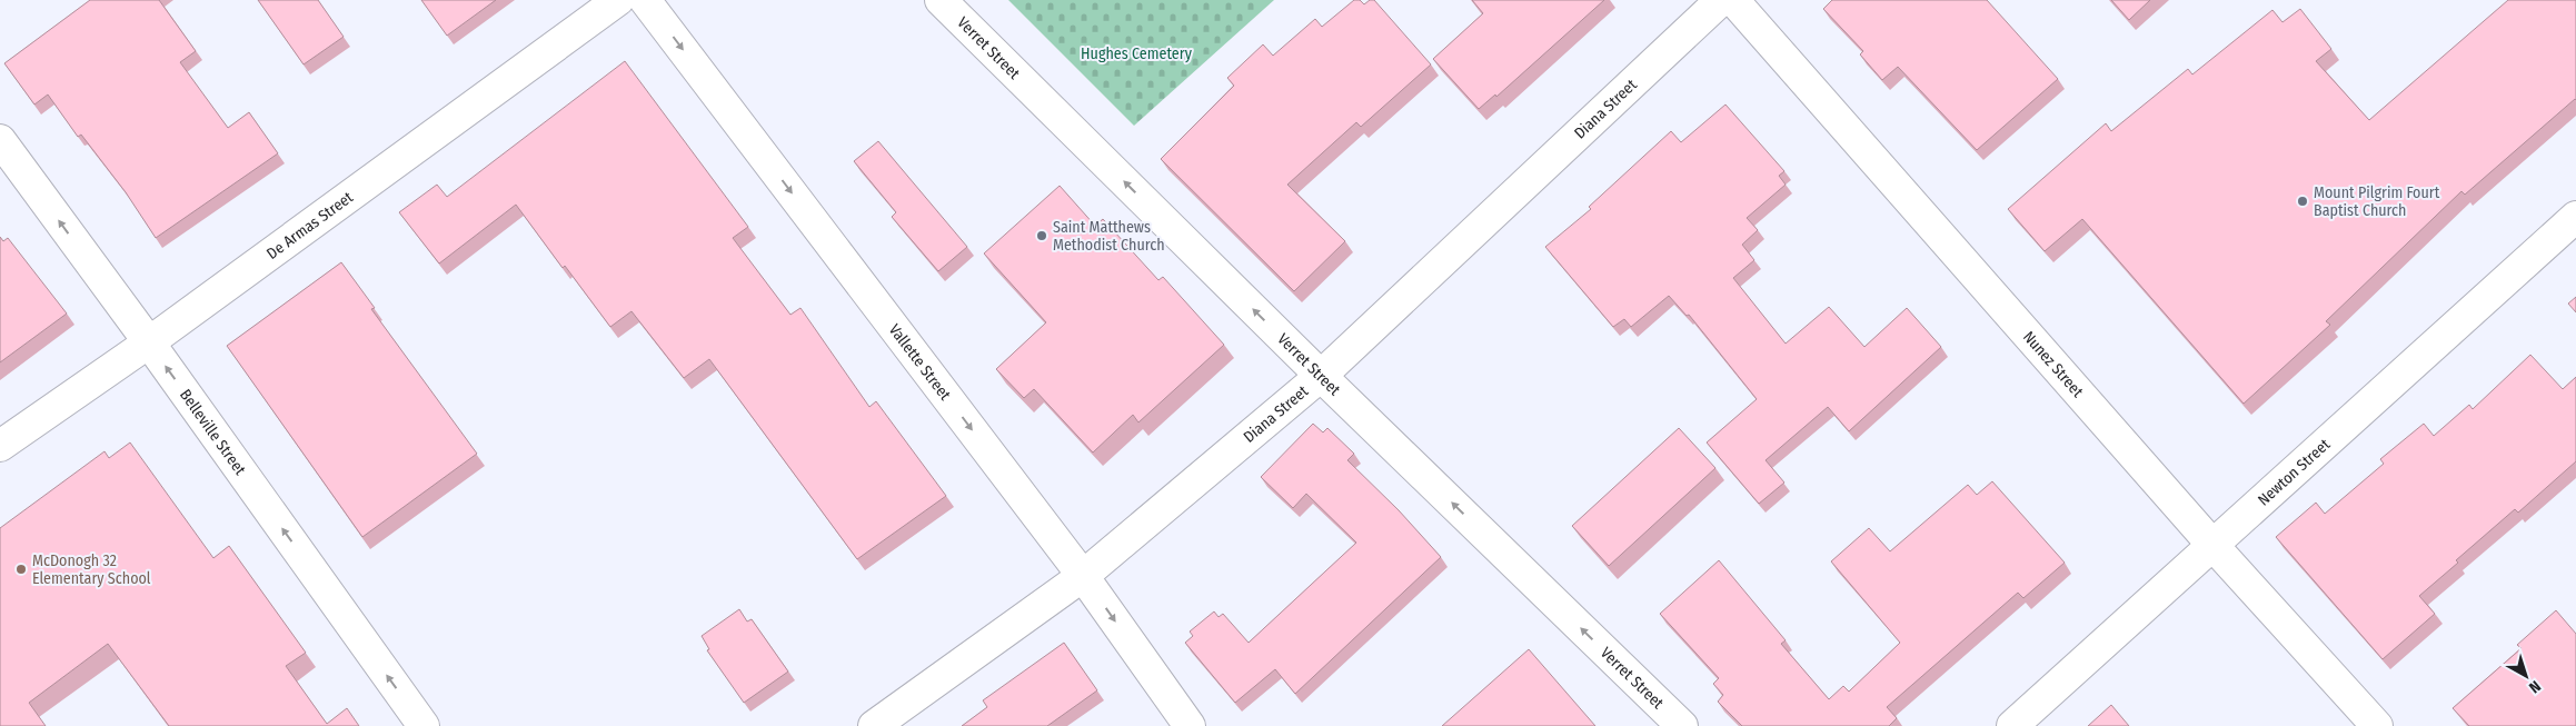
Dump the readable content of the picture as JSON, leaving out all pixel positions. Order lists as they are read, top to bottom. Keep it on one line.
{"streets":{"street":["Verret Street","Diana Street","De Armas Street","Vallette Street","Nunez Street","Belleville Street","Newton Street"]},"crossings":[["Verret Street","Diana Street"],["Diana Street","Vallette Street"],["De Armas Street","Belleville Street"],["Nunez Street","Newton Street"]],"one_way":["Verret Street","Vallette Street","Belleville Street"],"parks":["Hughes Cemetery"],"places":["Mount Pilgrim Fourt Baptist Church","Saint Matthews Methodist Church","McDonogh 32 Elementary School"],"north":"bottom right"}
